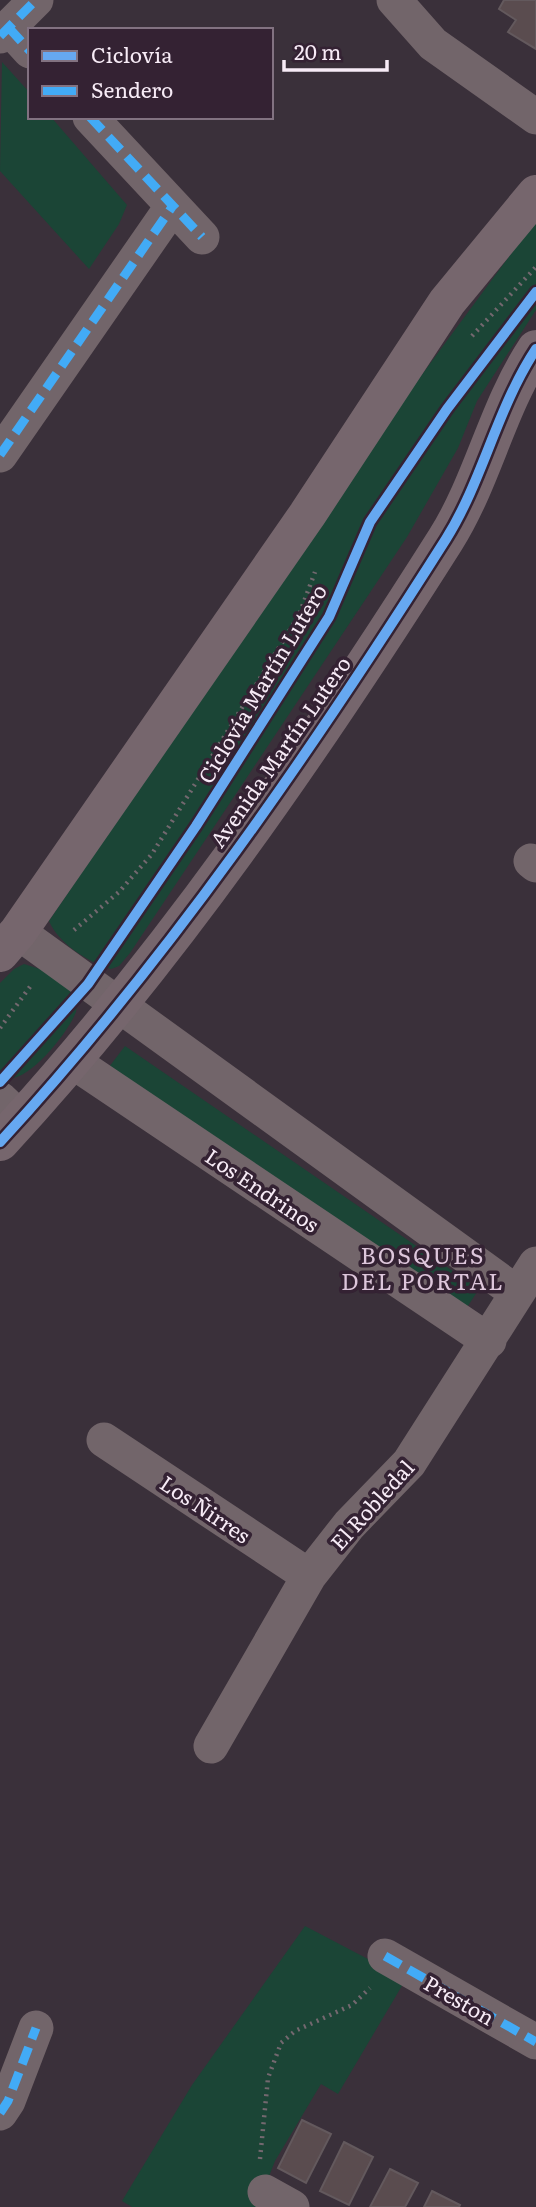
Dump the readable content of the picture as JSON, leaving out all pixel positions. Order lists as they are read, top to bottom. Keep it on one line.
{"streets":{"street":["Avenida Martín Lutero","Los Endrinos","El Robledal","Los Ñirres","Preston"],"cycle path":["Ciclovía Martín Lutero"]},"crossings":[["Avenida Martín Lutero","Los Endrinos"],["Los Endrinos","El Robledal"],["El Robledal","Los Ñirres"]],"districts":["BOSQUES DEL PORTAL"],"legend":["Ciclovía","Sendero"],"scale_bar":"20 m"}
